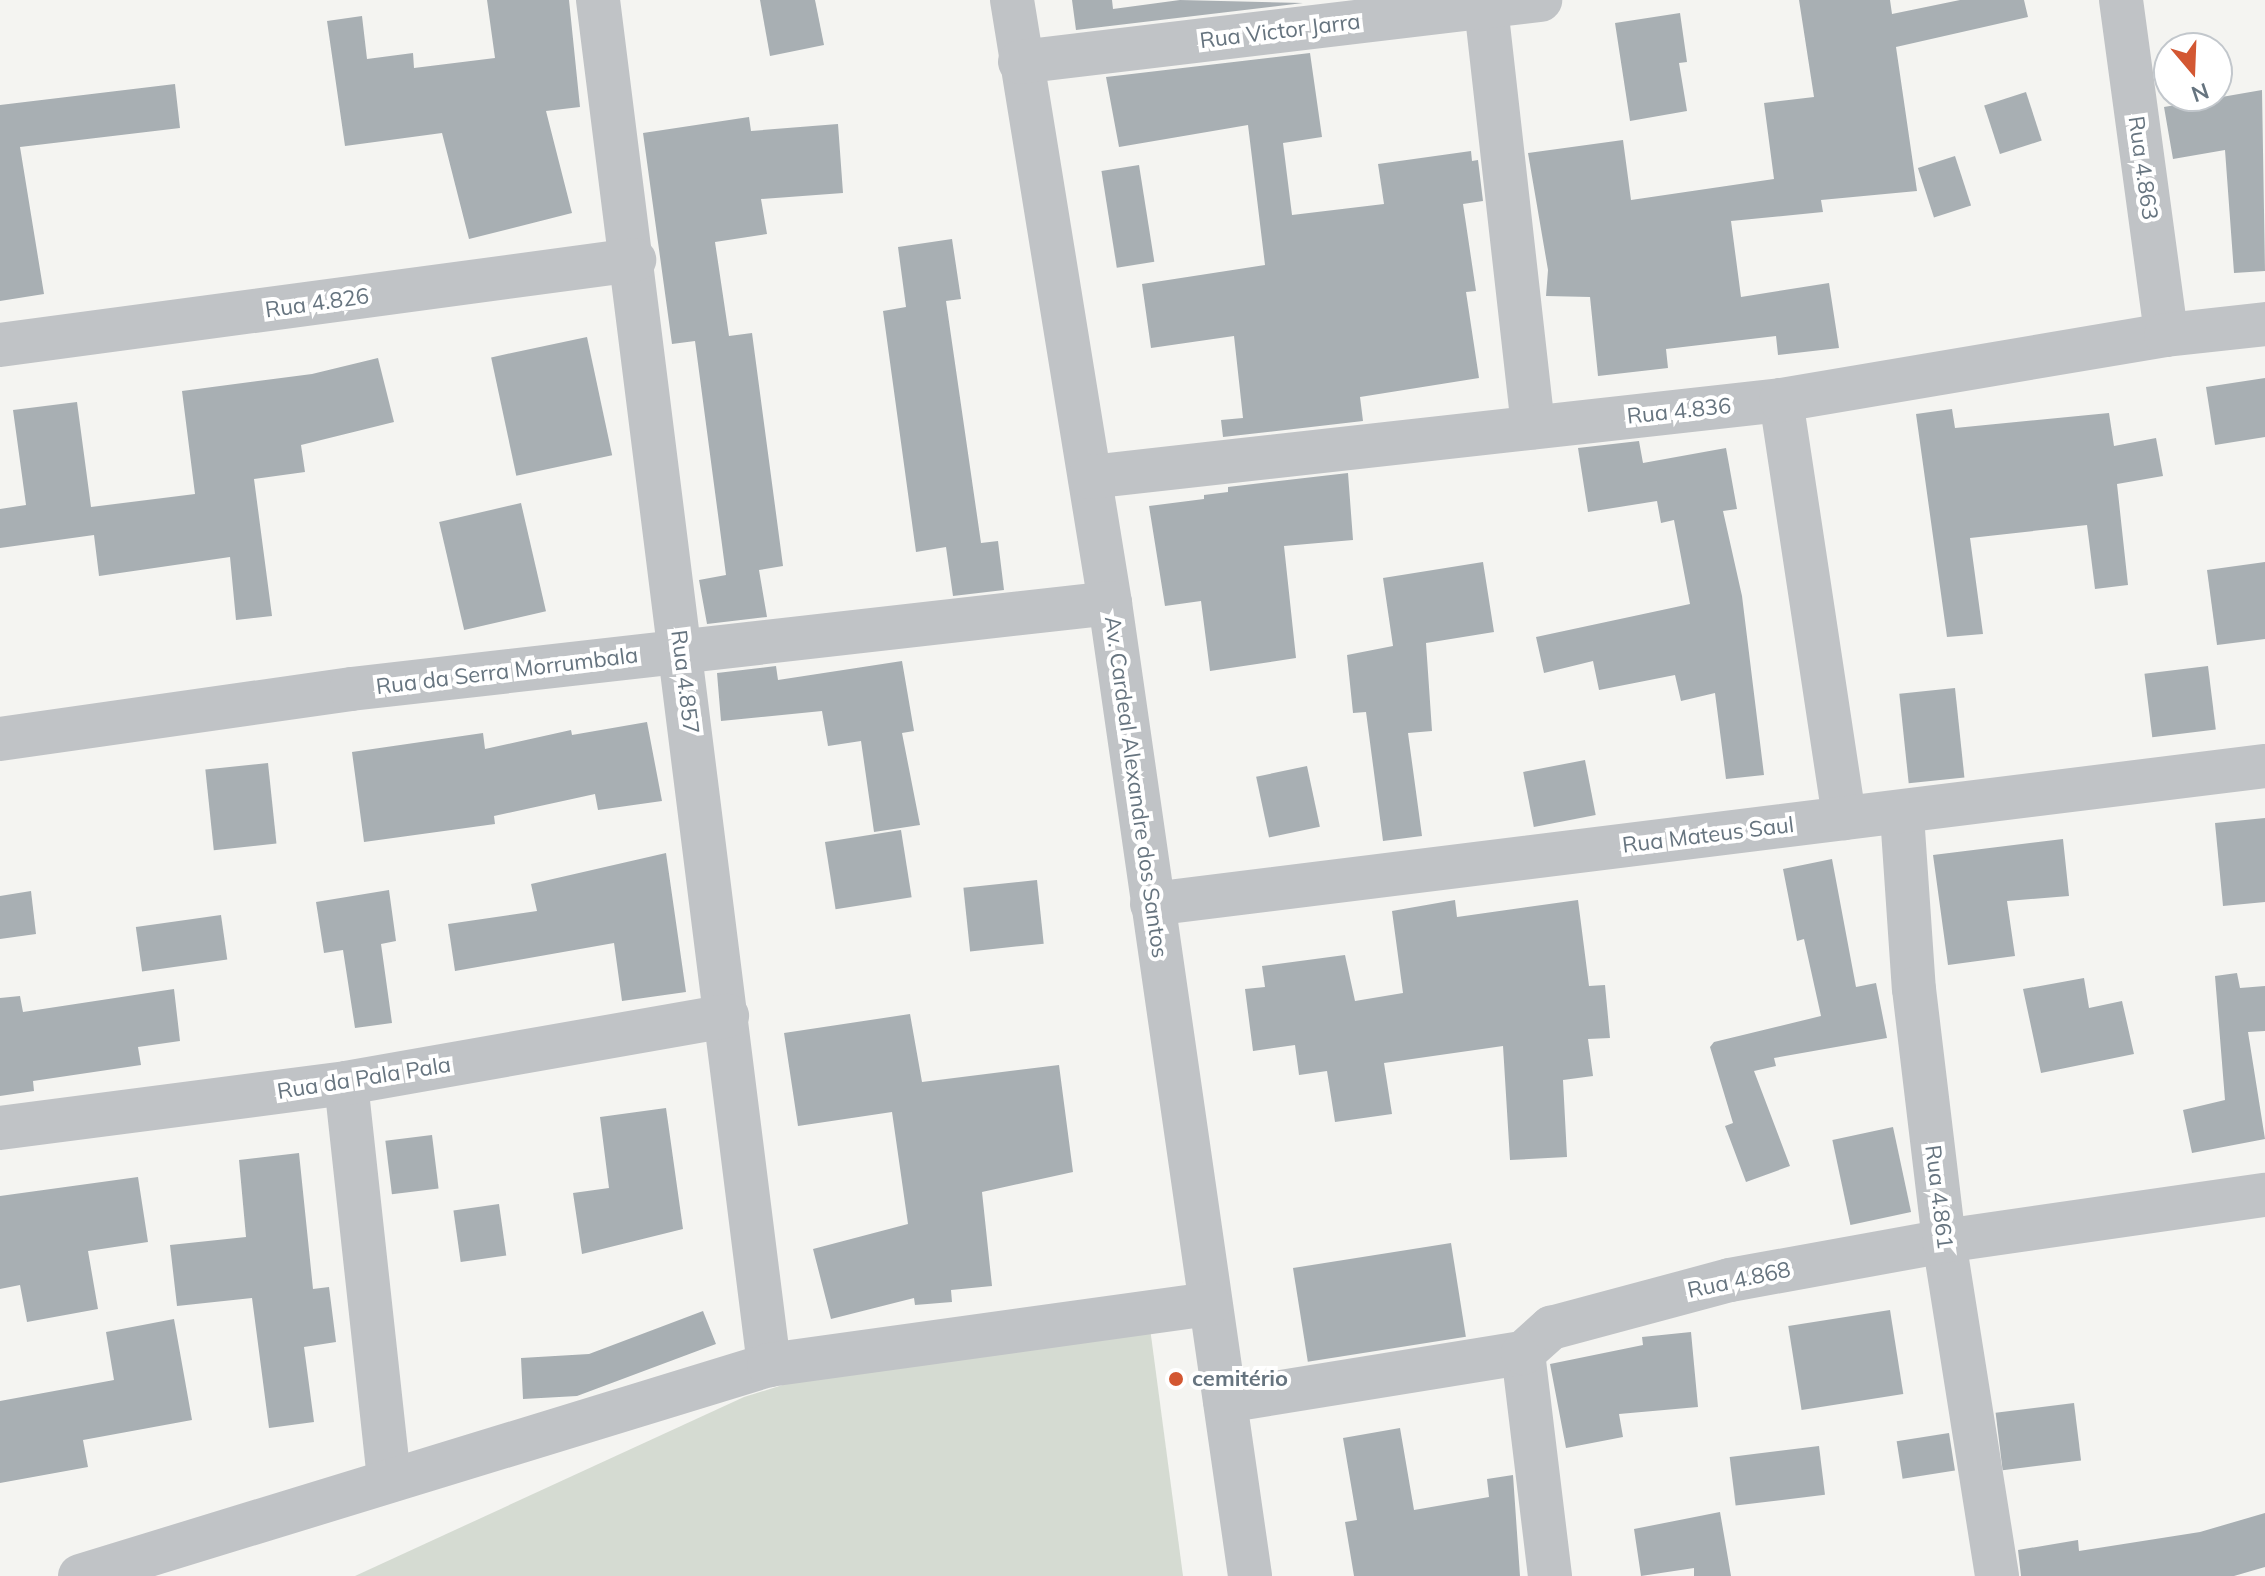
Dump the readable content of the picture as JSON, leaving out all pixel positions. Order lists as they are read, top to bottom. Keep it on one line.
{"streets":{"street":["Rua Victor Jarra","Rua 4.863","Rua 4.826","Rua 4.836","Rua da Serra Morrumbala","Rua 4.857","Av. Cardeal Alexandre dos Santos","Rua Mateus Saul","Rua da Pala Pala","Rua 4.861","Rua 4.868"]},"crossings":[["Rua Victor Jarra","Av. Cardeal Alexandre dos Santos"],["Rua 4.863","Rua 4.836"],["Rua 4.826","Rua 4.857"],["Rua 4.836","Av. Cardeal Alexandre dos Santos"],["Rua da Serra Morrumbala","Rua 4.857"],["Rua da Serra Morrumbala","Av. Cardeal Alexandre dos Santos"],["Rua 4.857","Rua da Pala Pala"],["Av. Cardeal Alexandre dos Santos","Rua Mateus Saul"],["Rua Mateus Saul","Rua 4.861"],["Rua 4.861","Rua 4.868"]],"places":["cemitério"],"north":"bottom"}
